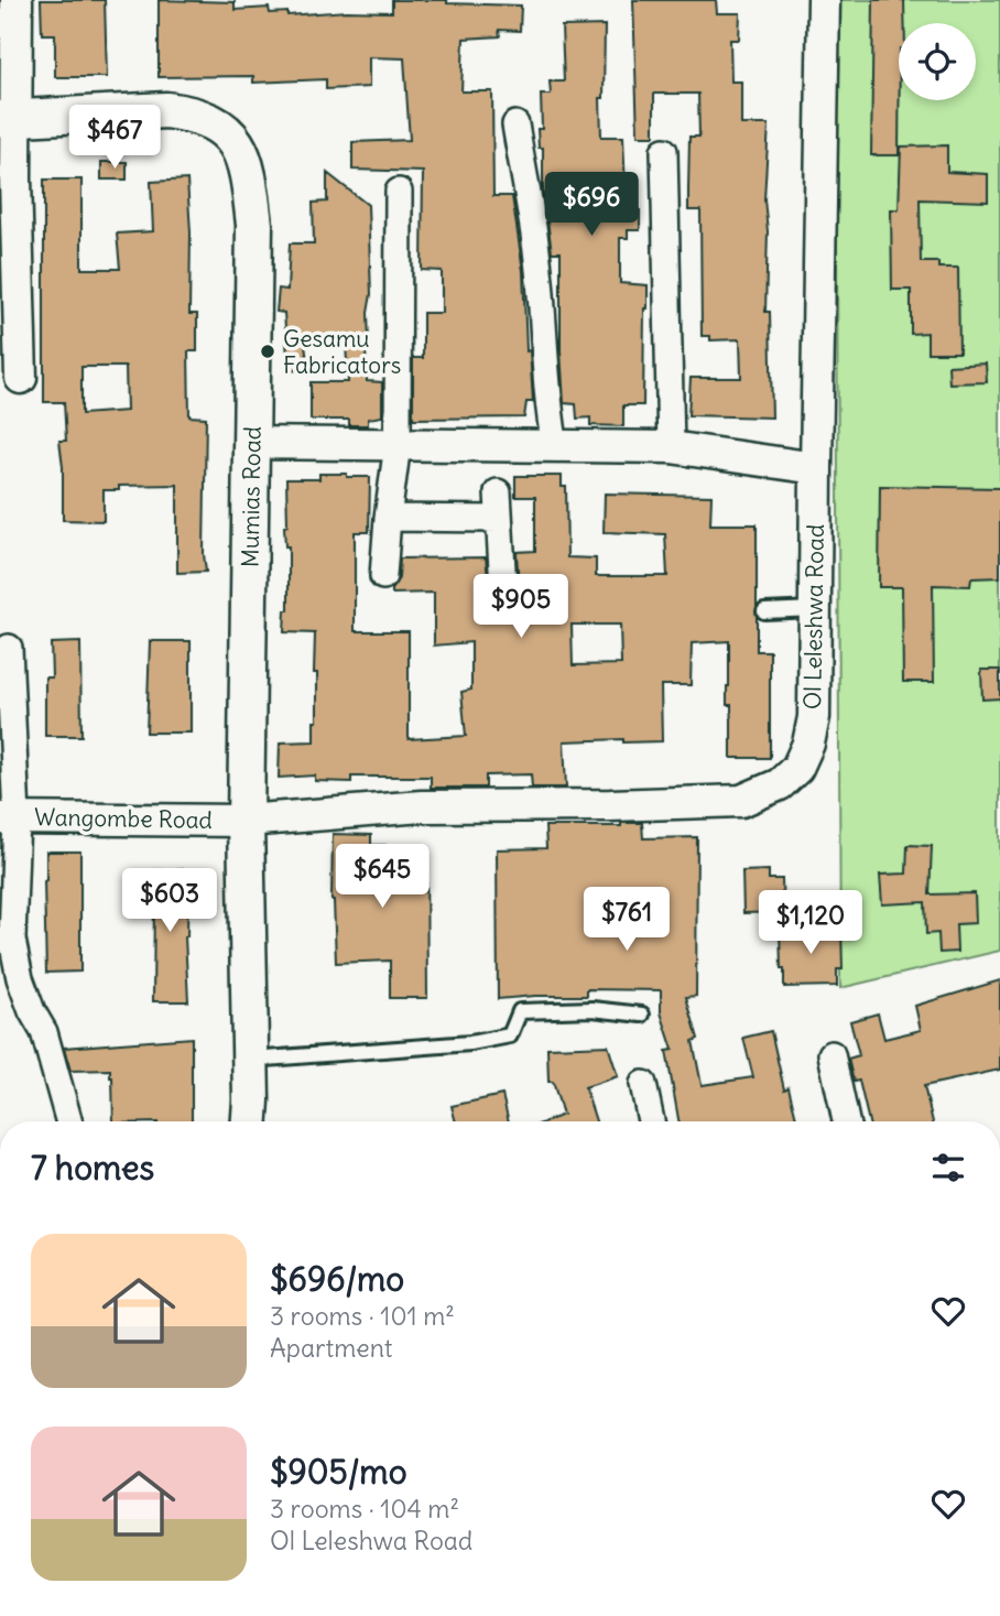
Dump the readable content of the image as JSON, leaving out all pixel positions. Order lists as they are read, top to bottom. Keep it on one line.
{"streets":{"main road":["Mumias Road"],"street":["Ol Leleshwa Road","Wangombe Road"]},"crossings":[["Mumias Road","Ol Leleshwa Road"],["Mumias Road","Wangombe Road"],["Ol Leleshwa Road","Wangombe Road"]],"places":["Gesamu Fabricators"],"page":{"price":["$467","$696","$905","$645","$603","$761","$1,120"],"heading":"7 homes","list":[{"name":"$696/mo","note":"3 rooms · 101 m² · Apartment"},{"name":"$905/mo","note":"3 rooms · 104 m² · Ol Leleshwa Road"}]}}
